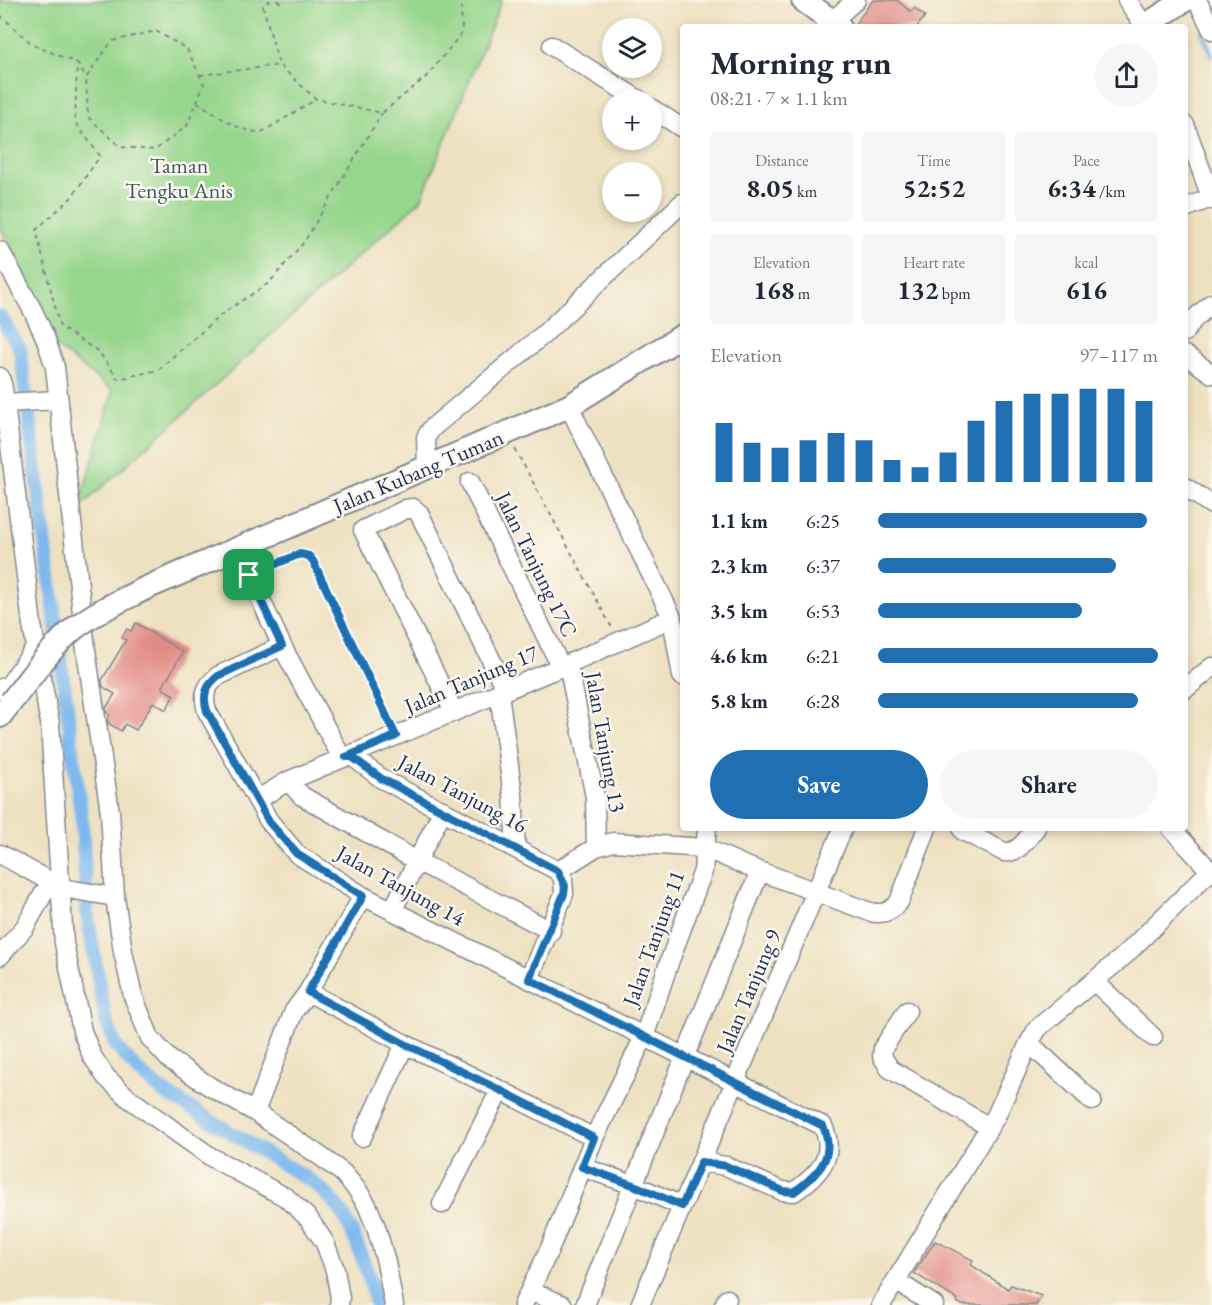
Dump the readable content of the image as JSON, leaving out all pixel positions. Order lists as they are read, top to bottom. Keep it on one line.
{"streets":{"main road":["Jalan Kubang Tuman"],"street":["Jalan Tanjung 17C","Jalan Tanjung 17","Jalan Tanjung 13","Jalan Tanjung 16","Jalan Tanjung 14","Jalan Tanjung 11","Jalan Tanjung 9"]},"crossings":[["Jalan Tanjung 17C","Jalan Tanjung 17"],["Jalan Tanjung 17C","Jalan Tanjung 13"],["Jalan Tanjung 17","Jalan Tanjung 13"],["Jalan Tanjung 17","Jalan Tanjung 16"],["Jalan Tanjung 17","Jalan Tanjung 14"],["Jalan Tanjung 13","Jalan Tanjung 16"],["Jalan Tanjung 14","Jalan Tanjung 11"],["Jalan Tanjung 14","Jalan Tanjung 9"],["Jalan Tanjung 11","Jalan Tanjung 9"]],"parks":["Taman Tengku Anis"],"page":{"map_buttons":["+","−"],"heading":["Morning run","08:21 · 7 × 1.1 km"],"stats":[["Distance","8.05 km"],["Time","52:52"],["Pace","6:34 /km"],["Elevation","168 m"],["Heart rate","132 bpm"],["kcal","616"]],"chart":["Elevation","97–117 m"],"list":[{"name":"1.1 km","note":"6:25"},{"name":"2.3 km","note":"6:37"},{"name":"3.5 km","note":"6:53"},{"name":"4.6 km","note":"6:21"},{"name":"5.8 km","note":"6:28"}],"buttons":["Save","Share"]}}
